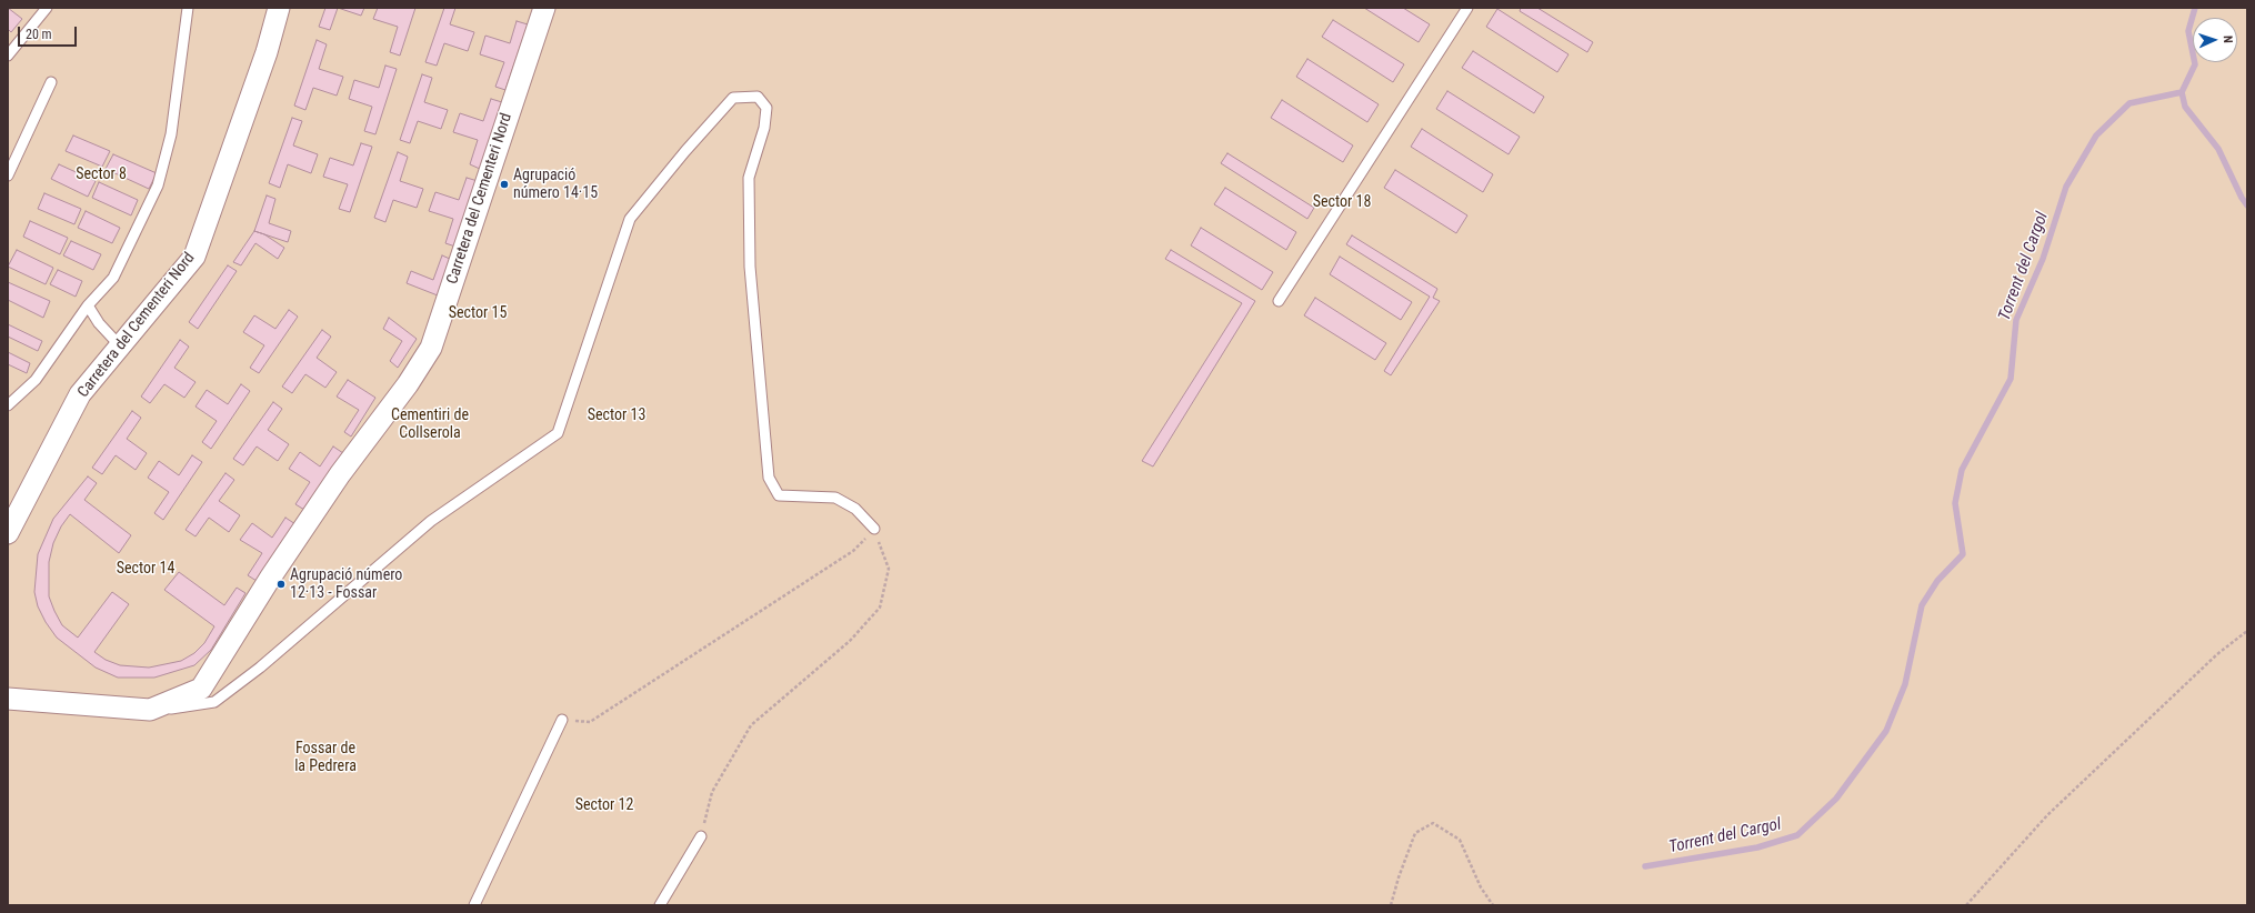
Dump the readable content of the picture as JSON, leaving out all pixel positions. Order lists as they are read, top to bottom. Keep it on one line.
{"streets":{"street":["Carretera del Cementeri Nord"]},"water":["Torrent del Cargol"],"parks":["Sector 8","Sector 18","Sector 15","Cementiri de Collserola","Sector 13","Sector 14","Fossar de la Pedrera","Sector 12"],"places":["Agrupació número 14·15","Agrupació número 12·13 - Fossar"],"scale_bar":"20 m","north":"right"}
